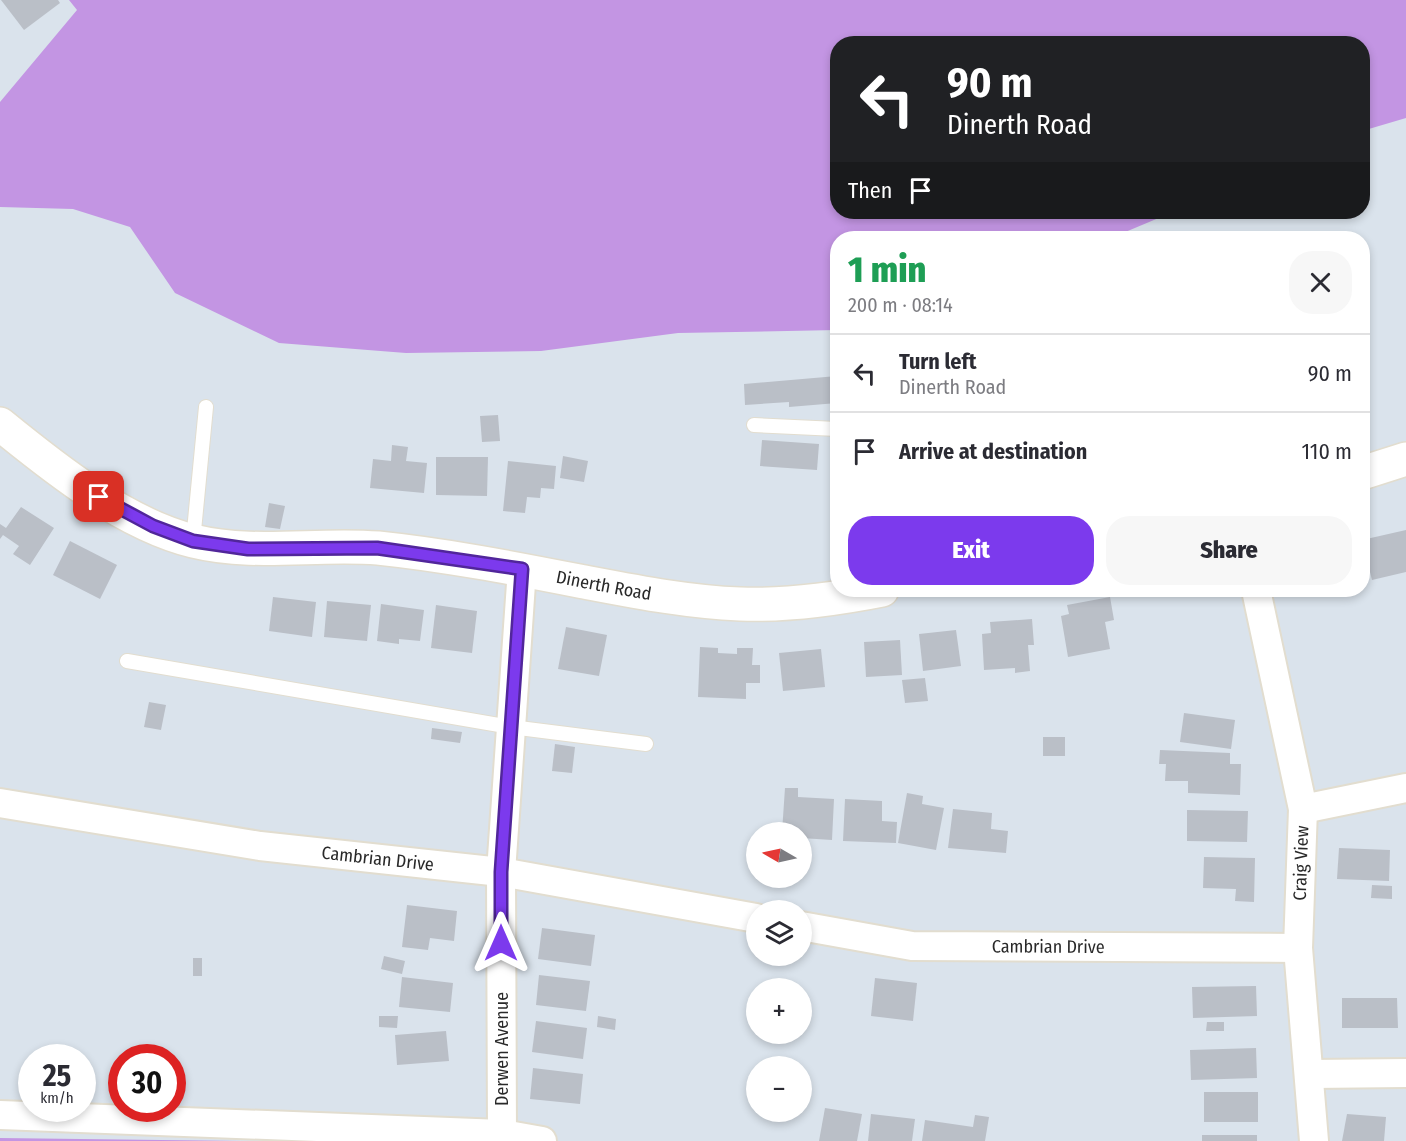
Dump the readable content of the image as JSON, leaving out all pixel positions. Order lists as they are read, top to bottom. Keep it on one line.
{"streets":{"street":["Dinerth Road","Cambrian Drive","Craig View","Derwen Avenue"]},"crossings":[["Dinerth Road","Derwen Avenue"],["Cambrian Drive","Craig View"],["Cambrian Drive","Derwen Avenue"]],"north":"left","page":{"turn":["90 m","Dinerth Road"],"then":"Then","heading":["1 min","200 m · 08:14"],"list":[{"name":"Turn left","note":"Dinerth Road","value":"90 m"},{"name":"Arrive at destination","value":"110 m"}],"buttons":["Exit","Share"],"map_buttons":["+","−"],"speed":"25 km/h","limit":"30"}}
